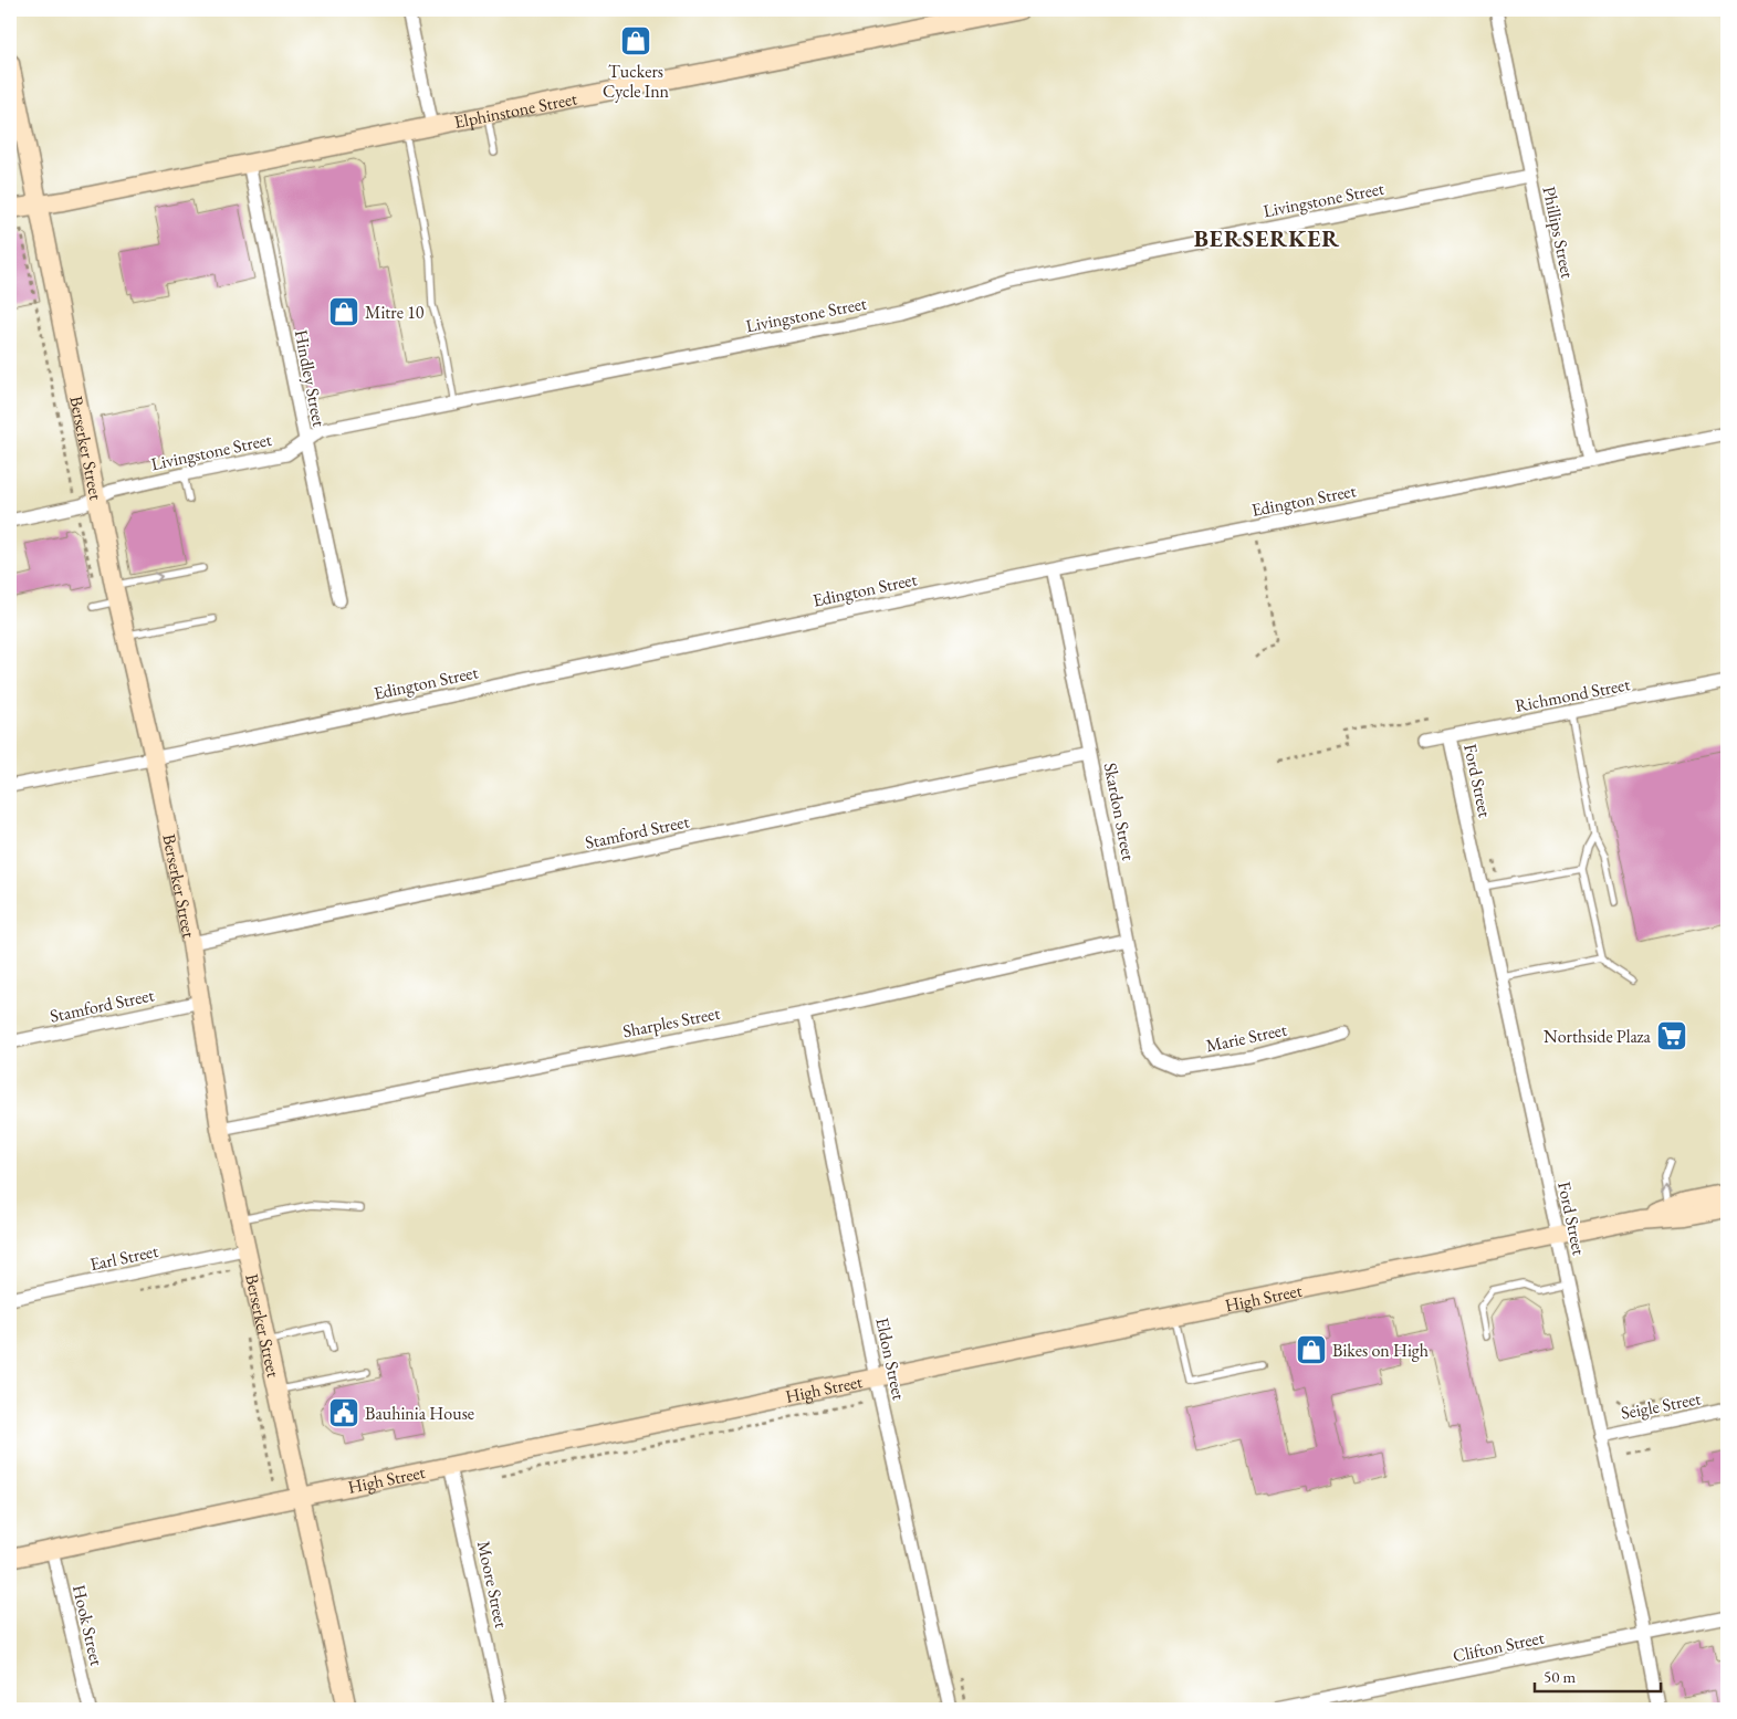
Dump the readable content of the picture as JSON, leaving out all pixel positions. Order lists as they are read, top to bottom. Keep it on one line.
{"streets":{"street":["Elphinstone Street","Livingstone Street","Phillips Street","Hindley Street","Berserker Street","Edington Street","Richmond Street","Ford Street","Skardon Street","Stamford Street","Sharples Street","Marie Street","Earl Street","High Street","Eldon Street","Seigle Street","Moore Street","Hook Street","Clifton Street"]},"crossings":[["Elphinstone Street","Hindley Street"],["Elphinstone Street","Berserker Street"],["Livingstone Street","Phillips Street"],["Livingstone Street","Hindley Street"],["Livingstone Street","Berserker Street"],["Phillips Street","Edington Street"],["Berserker Street","Edington Street"],["Berserker Street","Stamford Street"],["Berserker Street","Sharples Street"],["Berserker Street","Earl Street"],["Berserker Street","High Street"],["Edington Street","Skardon Street"],["Richmond Street","Ford Street"],["Ford Street","High Street"],["Ford Street","Seigle Street"],["Ford Street","Clifton Street"],["Skardon Street","Stamford Street"],["Skardon Street","Sharples Street"],["Skardon Street","Marie Street"],["Sharples Street","Eldon Street"],["High Street","Eldon Street"],["High Street","Moore Street"],["High Street","Hook Street"]],"districts":["BERSERKER"],"places":{"shop":["Tuckers Cycle Inn","Mitre 10","Bikes on High"],"supermarket":["Northside Plaza"],"public building":["Bauhinia House"]},"scale_bar":"50 m"}
